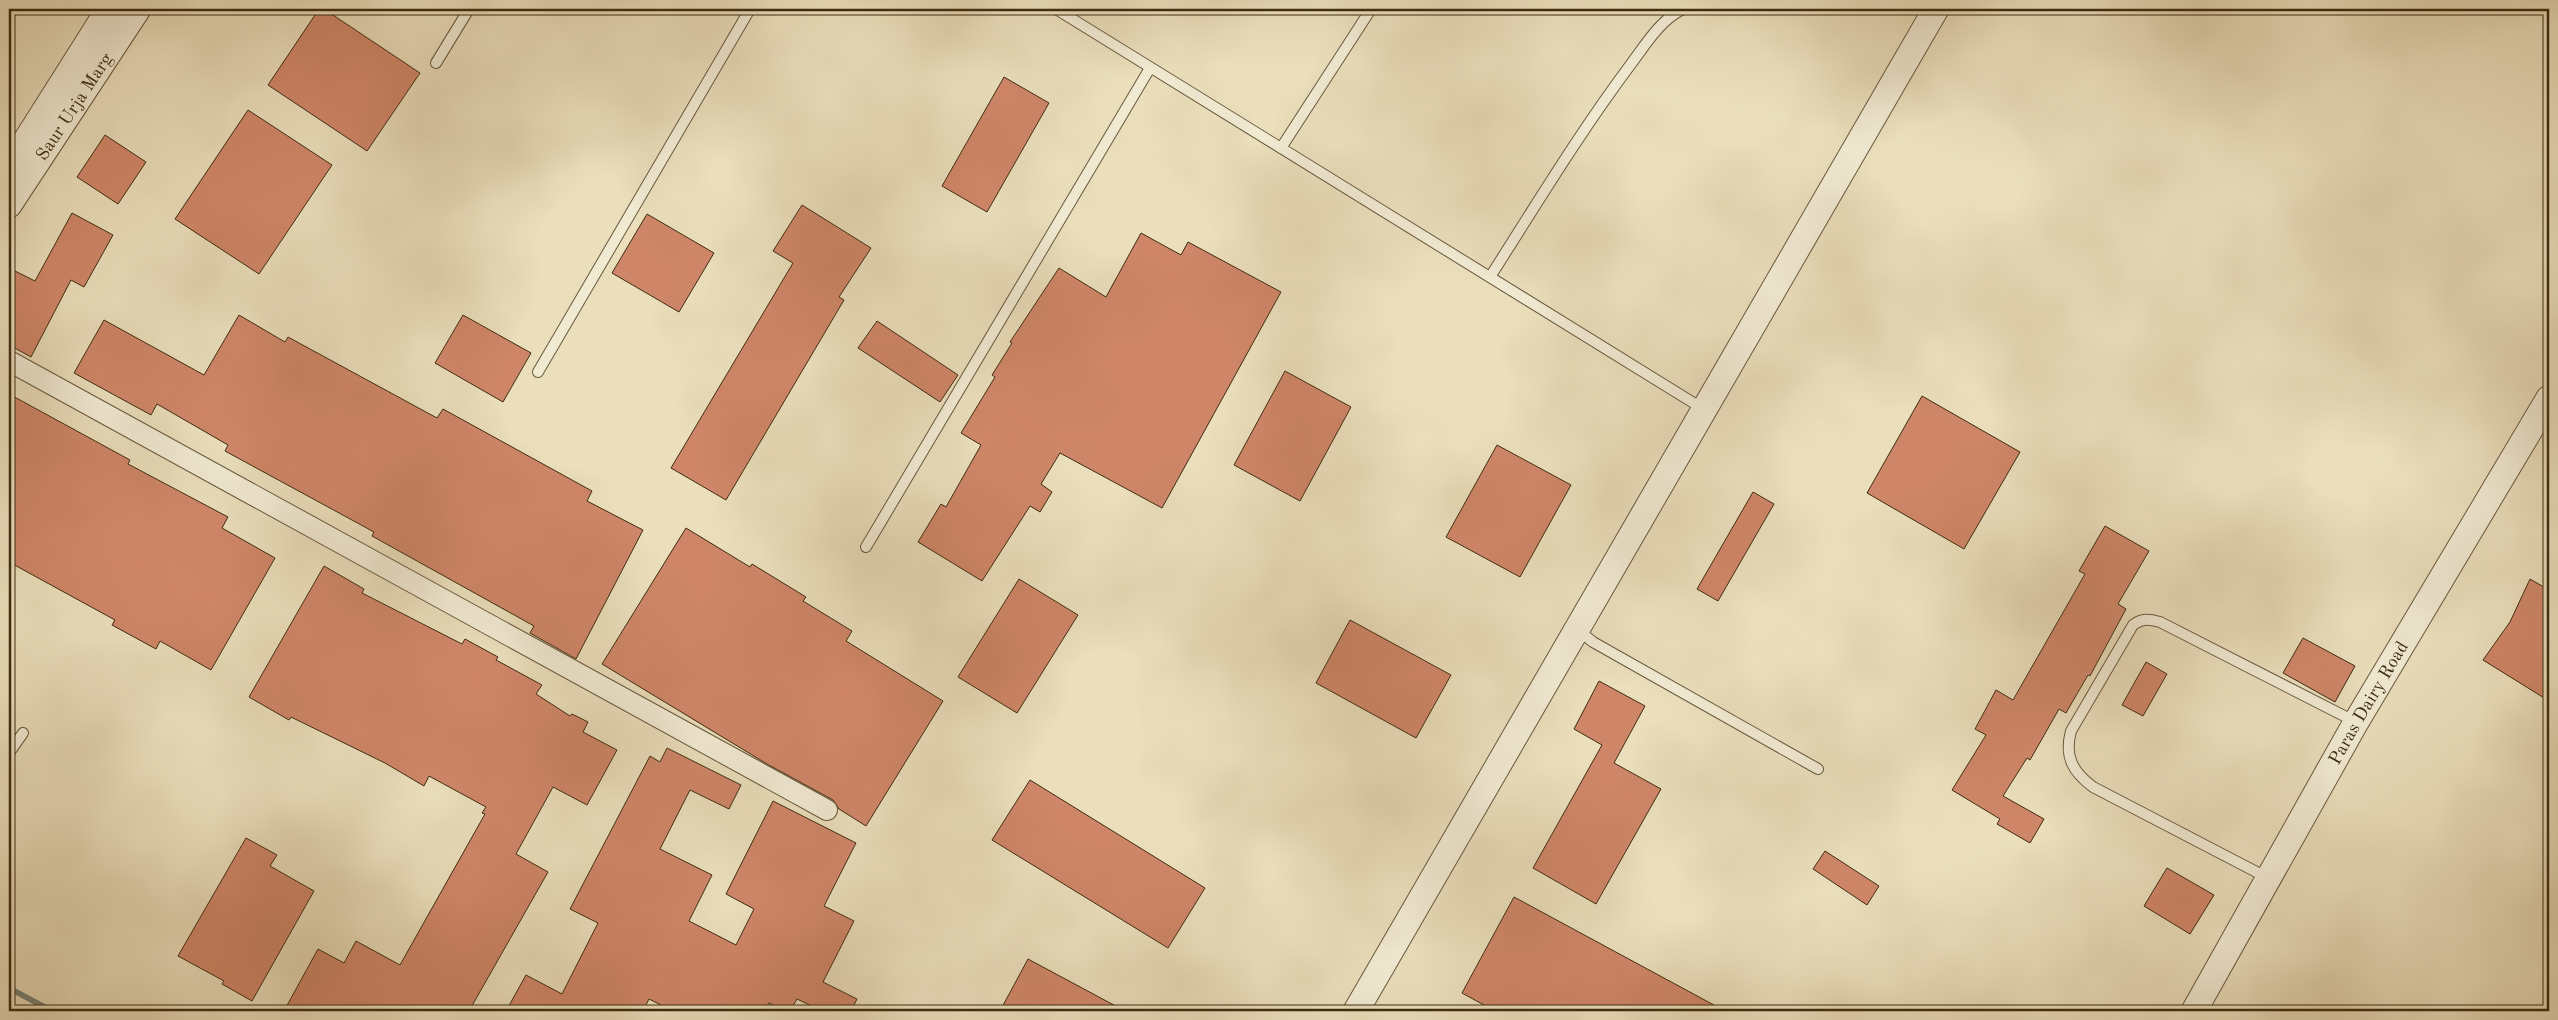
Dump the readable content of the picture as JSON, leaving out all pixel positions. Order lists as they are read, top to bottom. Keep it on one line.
{"streets":{"street":["Saur Urja Marg","Paras Dairy Road"]}}
